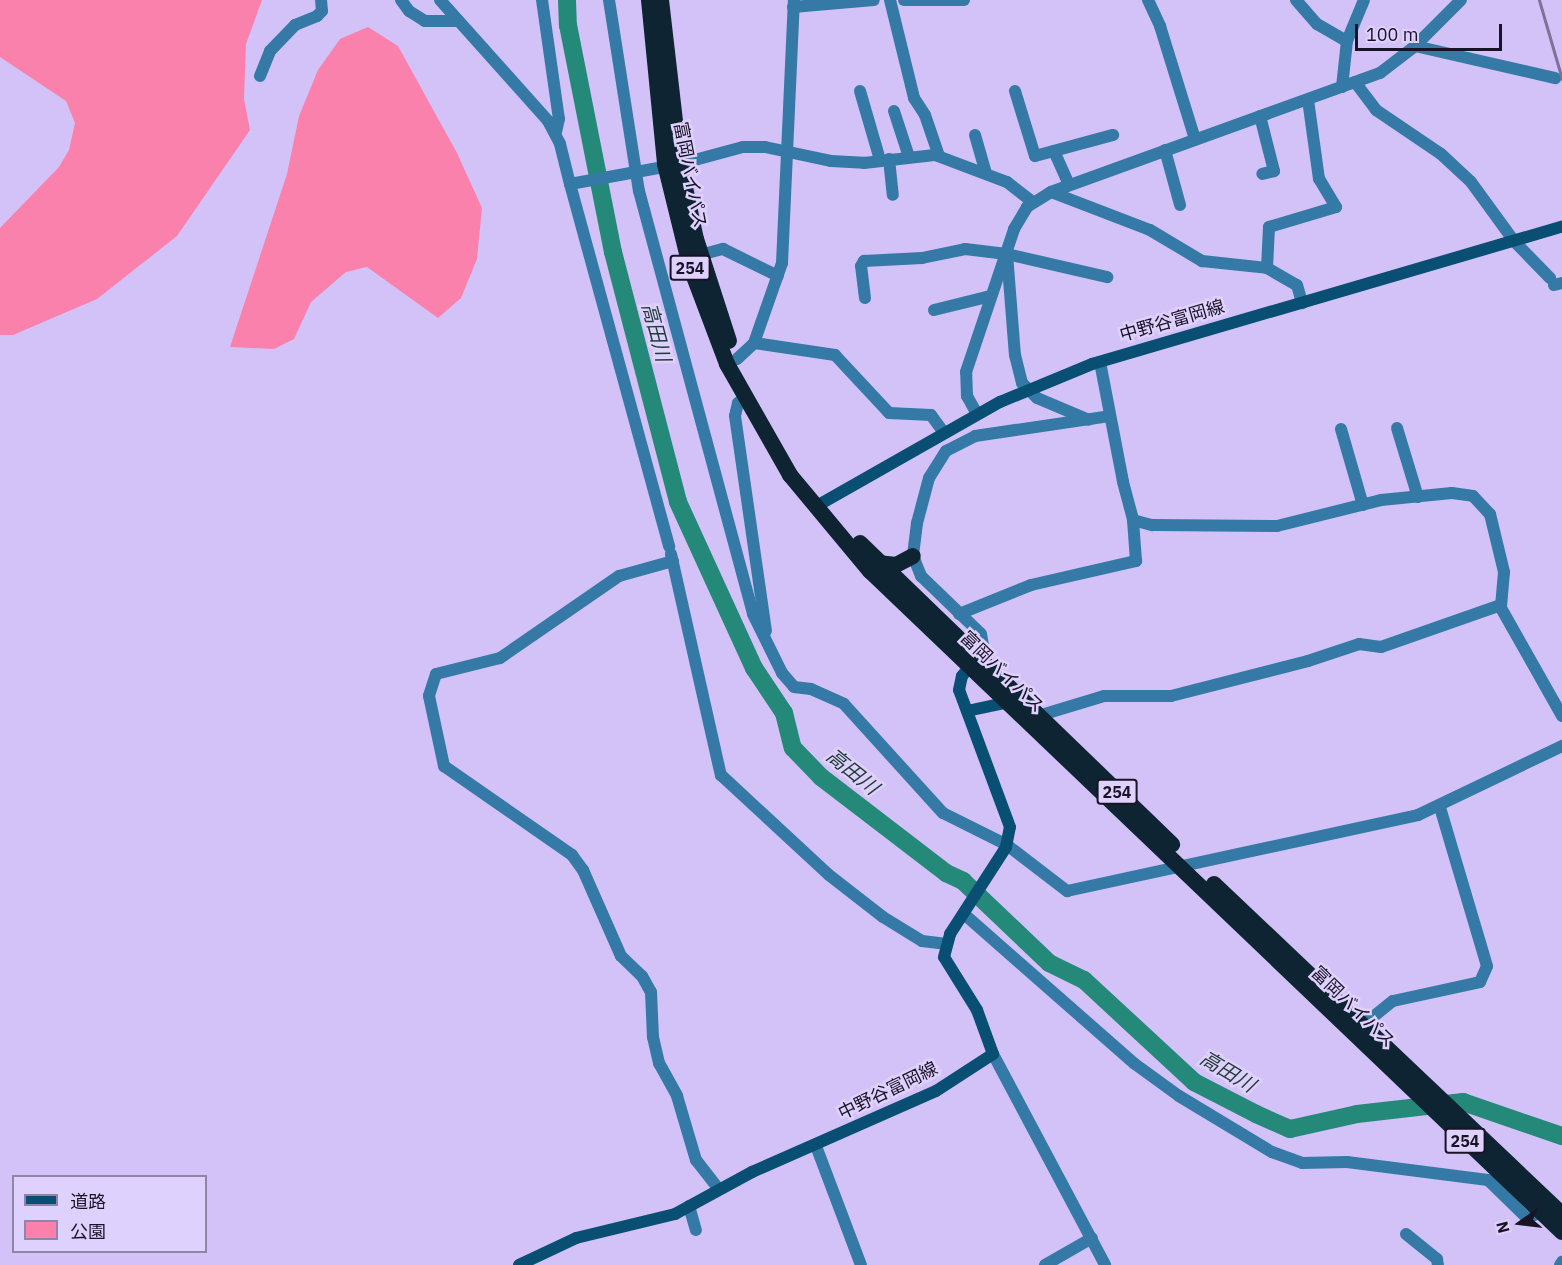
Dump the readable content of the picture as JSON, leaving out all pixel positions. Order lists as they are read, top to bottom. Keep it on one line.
{"streets":{"highway":["富岡バイパス","254"],"main road":["中野谷富岡線"]},"crossings":[["富岡バイパス","中野谷富岡線"]],"water":["高田川"],"legend":["道路","公園"],"scale_bar":"100 m","north":"left"}
